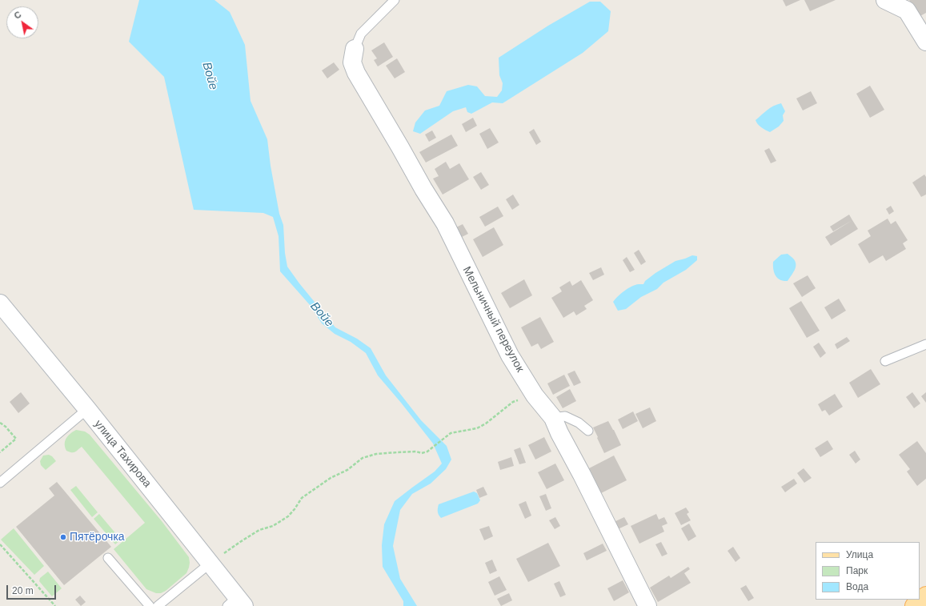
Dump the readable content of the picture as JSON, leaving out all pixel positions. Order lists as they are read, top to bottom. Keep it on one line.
{"streets":{"street":["Мельничный переулок","улица Тахирова"]},"water":["Войе"],"places":["Пятёрочка"],"legend":["Улица","Парк","Вода"],"scale_bar":"20 m","north":"top left"}
